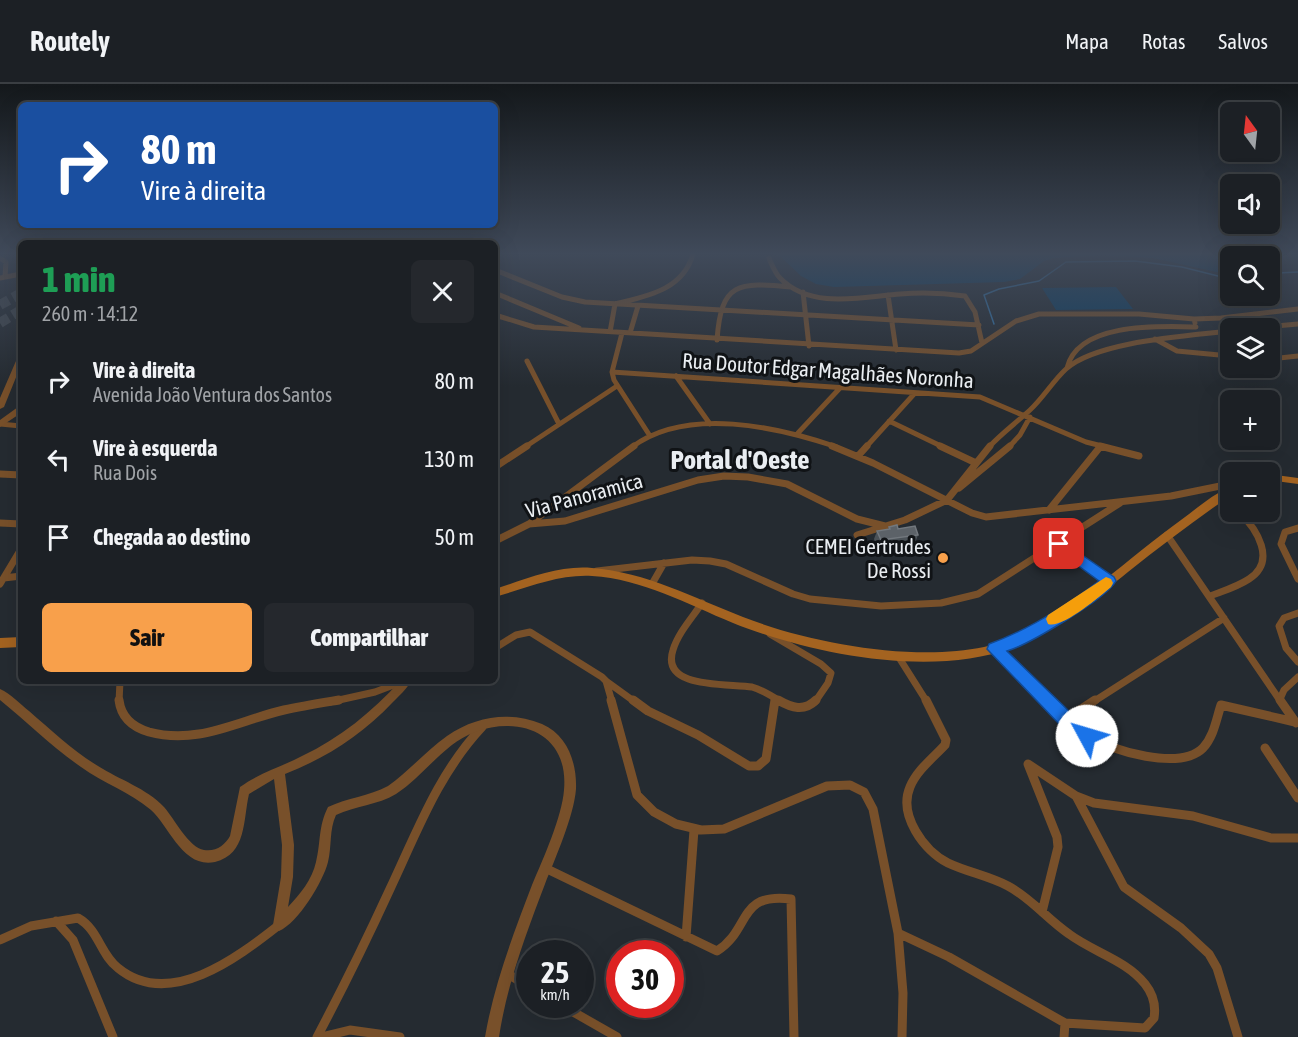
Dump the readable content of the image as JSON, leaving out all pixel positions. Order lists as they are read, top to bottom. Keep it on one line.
{"streets":{"street":["Rua Doutor Edgar Magalhães Noronha","Via Panoramica"]},"districts":["Portal d'Oeste"],"places":["CEMEI Gertrudes De Rossi"],"north":"top","page":{"header":"Routely","nav":["Mapa","Rotas","Salvos"],"map_buttons":["+","−"],"turn":["80 m","Vire à direita"],"heading":["1 min","260 m · 14:12"],"list":[{"name":"Vire à direita","note":"Avenida João Ventura dos Santos","value":"80 m"},{"name":"Vire à esquerda","note":"Rua Dois","value":"130 m"},{"name":"Chegada ao destino","value":"50 m"}],"buttons":["Sair","Compartilhar"],"speed":"25 km/h","limit":"30"}}
